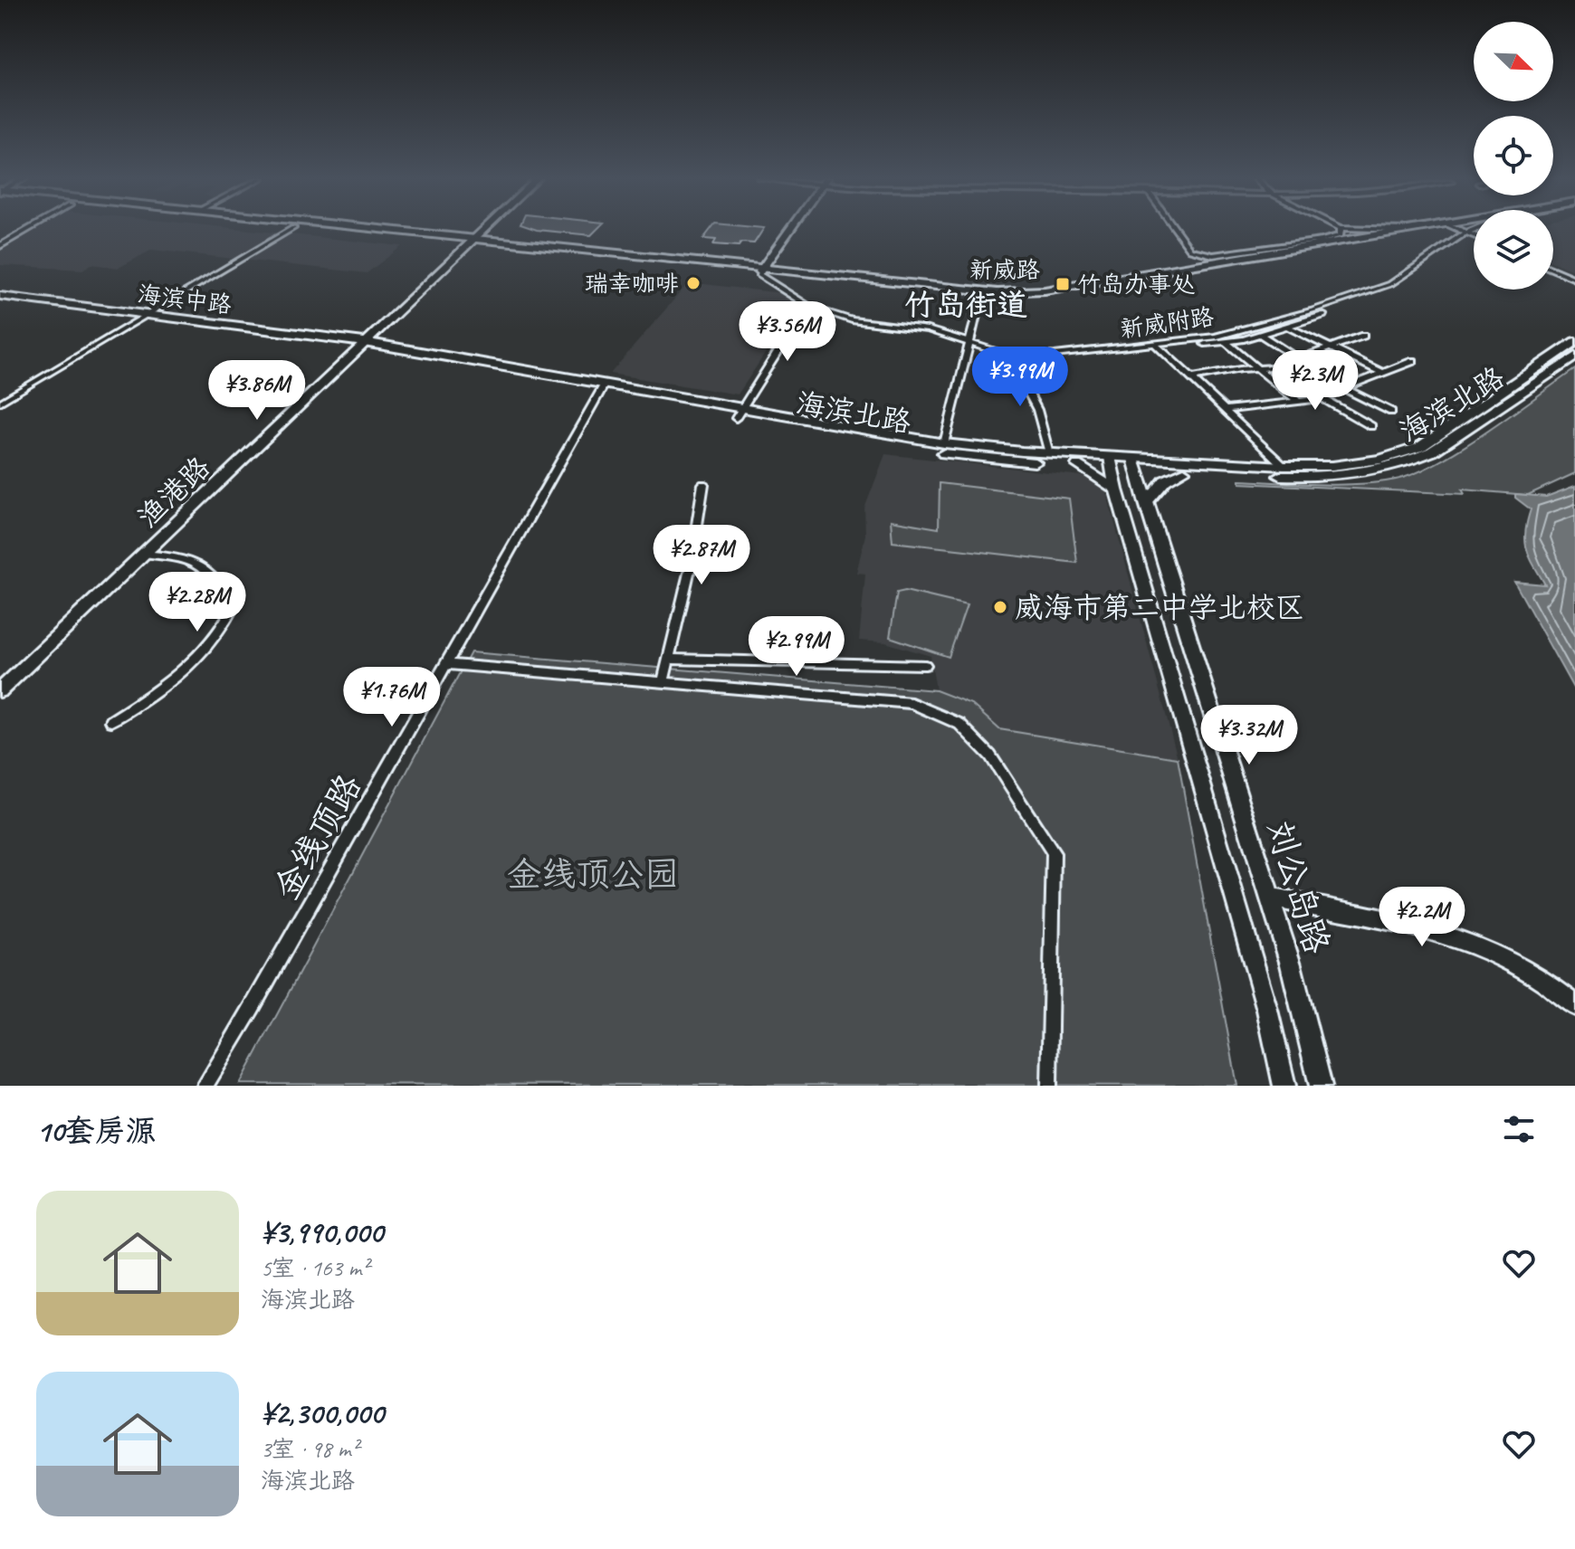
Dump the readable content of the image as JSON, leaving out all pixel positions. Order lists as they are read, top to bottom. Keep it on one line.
{"streets":{"main road":["新威路","海滨中路","海滨北路"],"street":["新威附路","渔港路","金线顶路","刘公岛路"]},"crossings":[["新威路","新威附路"],["新威路","渔港路"],["海滨中路","海滨北路"],["海滨中路","渔港路"],["海滨北路","渔港路"],["海滨北路","金线顶路"],["海滨北路","刘公岛路"]],"districts":["竹岛街道"],"parks":["金线顶公园"],"places":{"other":["瑞幸咖啡","威海市第二中学北校区"],"transit":["竹岛办事处"]},"north":"bottom right","page":{"price":["¥3.56M","¥3.99M","¥2.3M","¥3.86M","¥2.87M","¥2.28M","¥2.99M","¥1.76M","¥3.32M","¥2.2M"],"heading":"10套房源","list":[{"name":"¥3,990,000","note":"5室 · 163 m² · 海滨北路"},{"name":"¥2,300,000","note":"3室 · 98 m² · 海滨北路"}]}}
